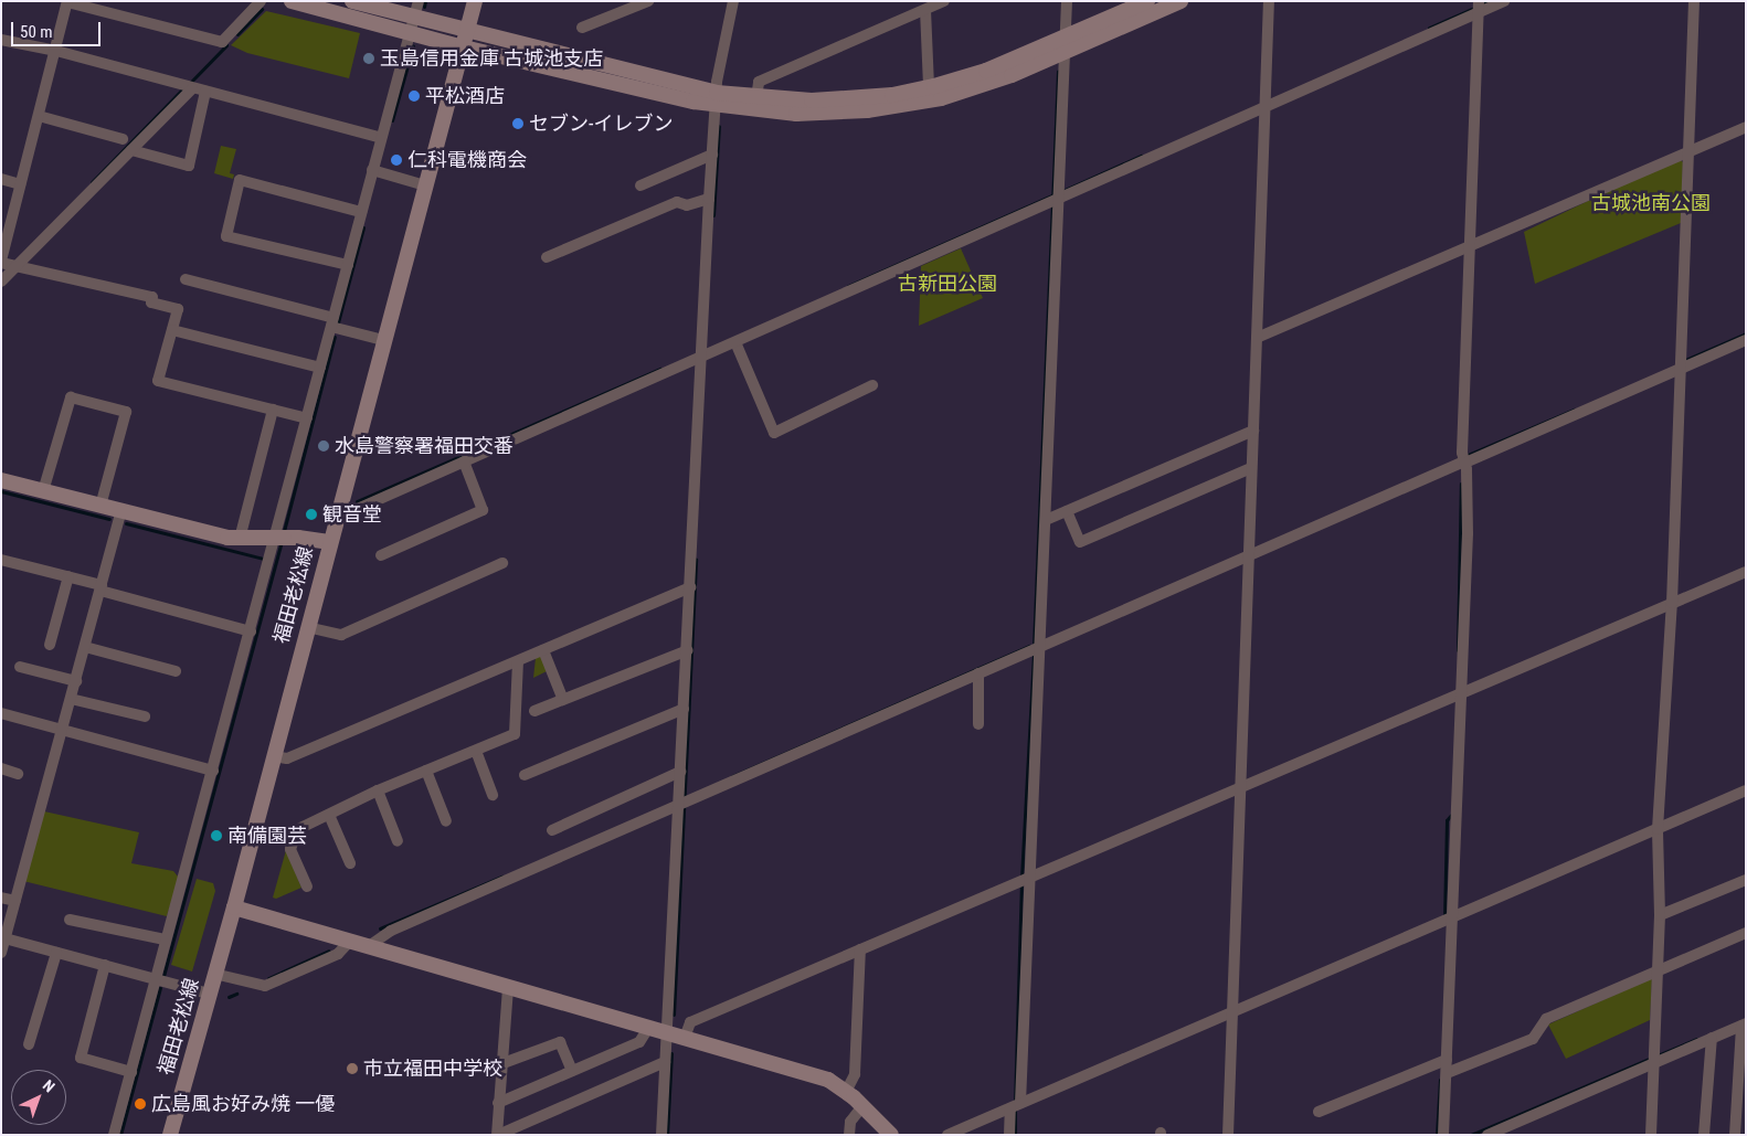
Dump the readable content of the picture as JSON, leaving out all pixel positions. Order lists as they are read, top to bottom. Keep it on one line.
{"streets":{"street":["福田老松線"]},"parks":["古城池南公園","古新田公園"],"places":["玉島信用金庫 古城池支店","平松酒店","セブン-イレブン","仁科電機商会","水島警察署福田交番","観音堂","南備園芸","市立福田中学校","広島風お好み焼 一優"],"scale_bar":"50 m","north":"top right"}
